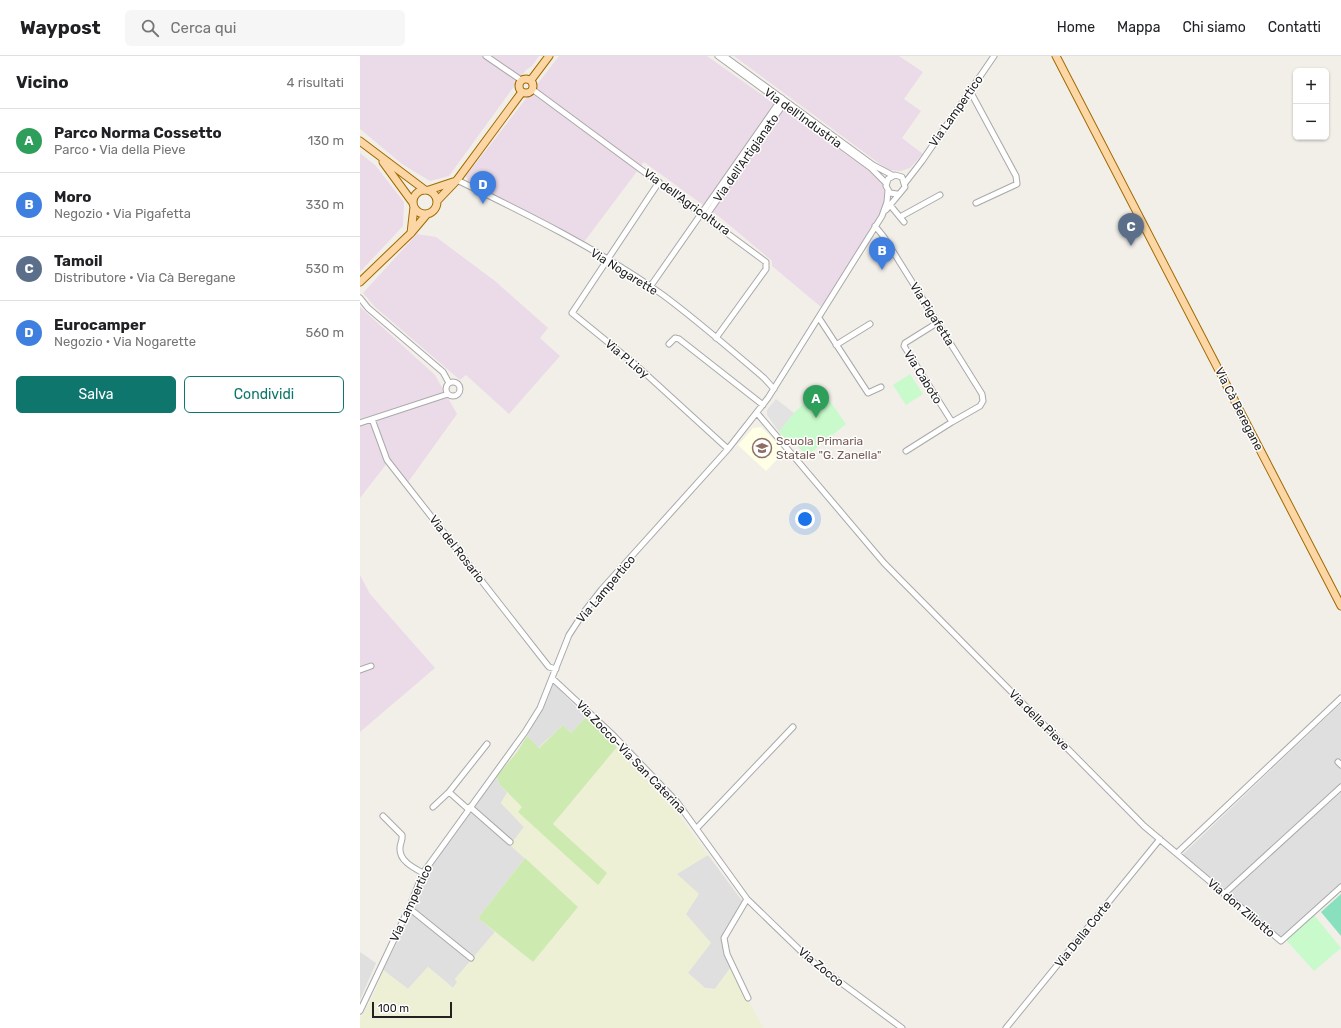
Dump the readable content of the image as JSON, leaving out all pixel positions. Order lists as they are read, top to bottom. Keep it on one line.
{"streets":{"main road":["Via Cà Beregane"],"street":["Via Lampertico","Via dell'Industria","Via dell'Artigianato","Via dell'Agricoltura","Via Nogarette","Via Pigafetta","Via P.Lioy","Via Caboto","Via del Rosario","Via della Pieve","Via Zocco-Via San Caterina","Via don Ziliotto","Via Della Corte","Via Zocco"]},"crossings":[["Via Lampertico","Via dell'Industria"],["Via Lampertico","Via Nogarette"],["Via Lampertico","Via Pigafetta"],["Via Lampertico","Via P.Lioy"],["Via Lampertico","Via del Rosario"],["Via Lampertico","Via della Pieve"],["Via Lampertico","Via Zocco-Via San Caterina"],["Via dell'Industria","Via dell'Artigianato"],["Via dell'Artigianato","Via dell'Agricoltura"],["Via dell'Artigianato","Via Nogarette"],["Via dell'Agricoltura","Via Nogarette"],["Via Nogarette","Via P.Lioy"],["Via Pigafetta","Via Caboto"],["Via della Pieve","Via don Ziliotto"],["Via della Pieve","Via Della Corte"],["Via Zocco-Via San Caterina","Via Zocco"]],"places":{"school or university":["Scuola Primaria Statale \"G. Zanella\""]},"scale_bar":"100 m","page":{"header":"Waypost","search":"Cerca qui","nav":["Home","Mappa","Chi siamo","Contatti"],"heading":["Vicino","4 risultati"],"map_buttons":["+","−"],"list":[{"mark":"A","name":"Parco Norma Cossetto","note":"Parco · Via della Pieve","value":"130 m"},{"mark":"B","name":"Moro","note":"Negozio · Via Pigafetta","value":"330 m"},{"mark":"C","name":"Tamoil","note":"Distributore · Via Cà Beregane","value":"530 m"},{"mark":"D","name":"Eurocamper","note":"Negozio · Via Nogarette","value":"560 m"}],"pins":["D","C","B","A"],"buttons":["Salva","Condividi"],"scale":"100 m"}}
